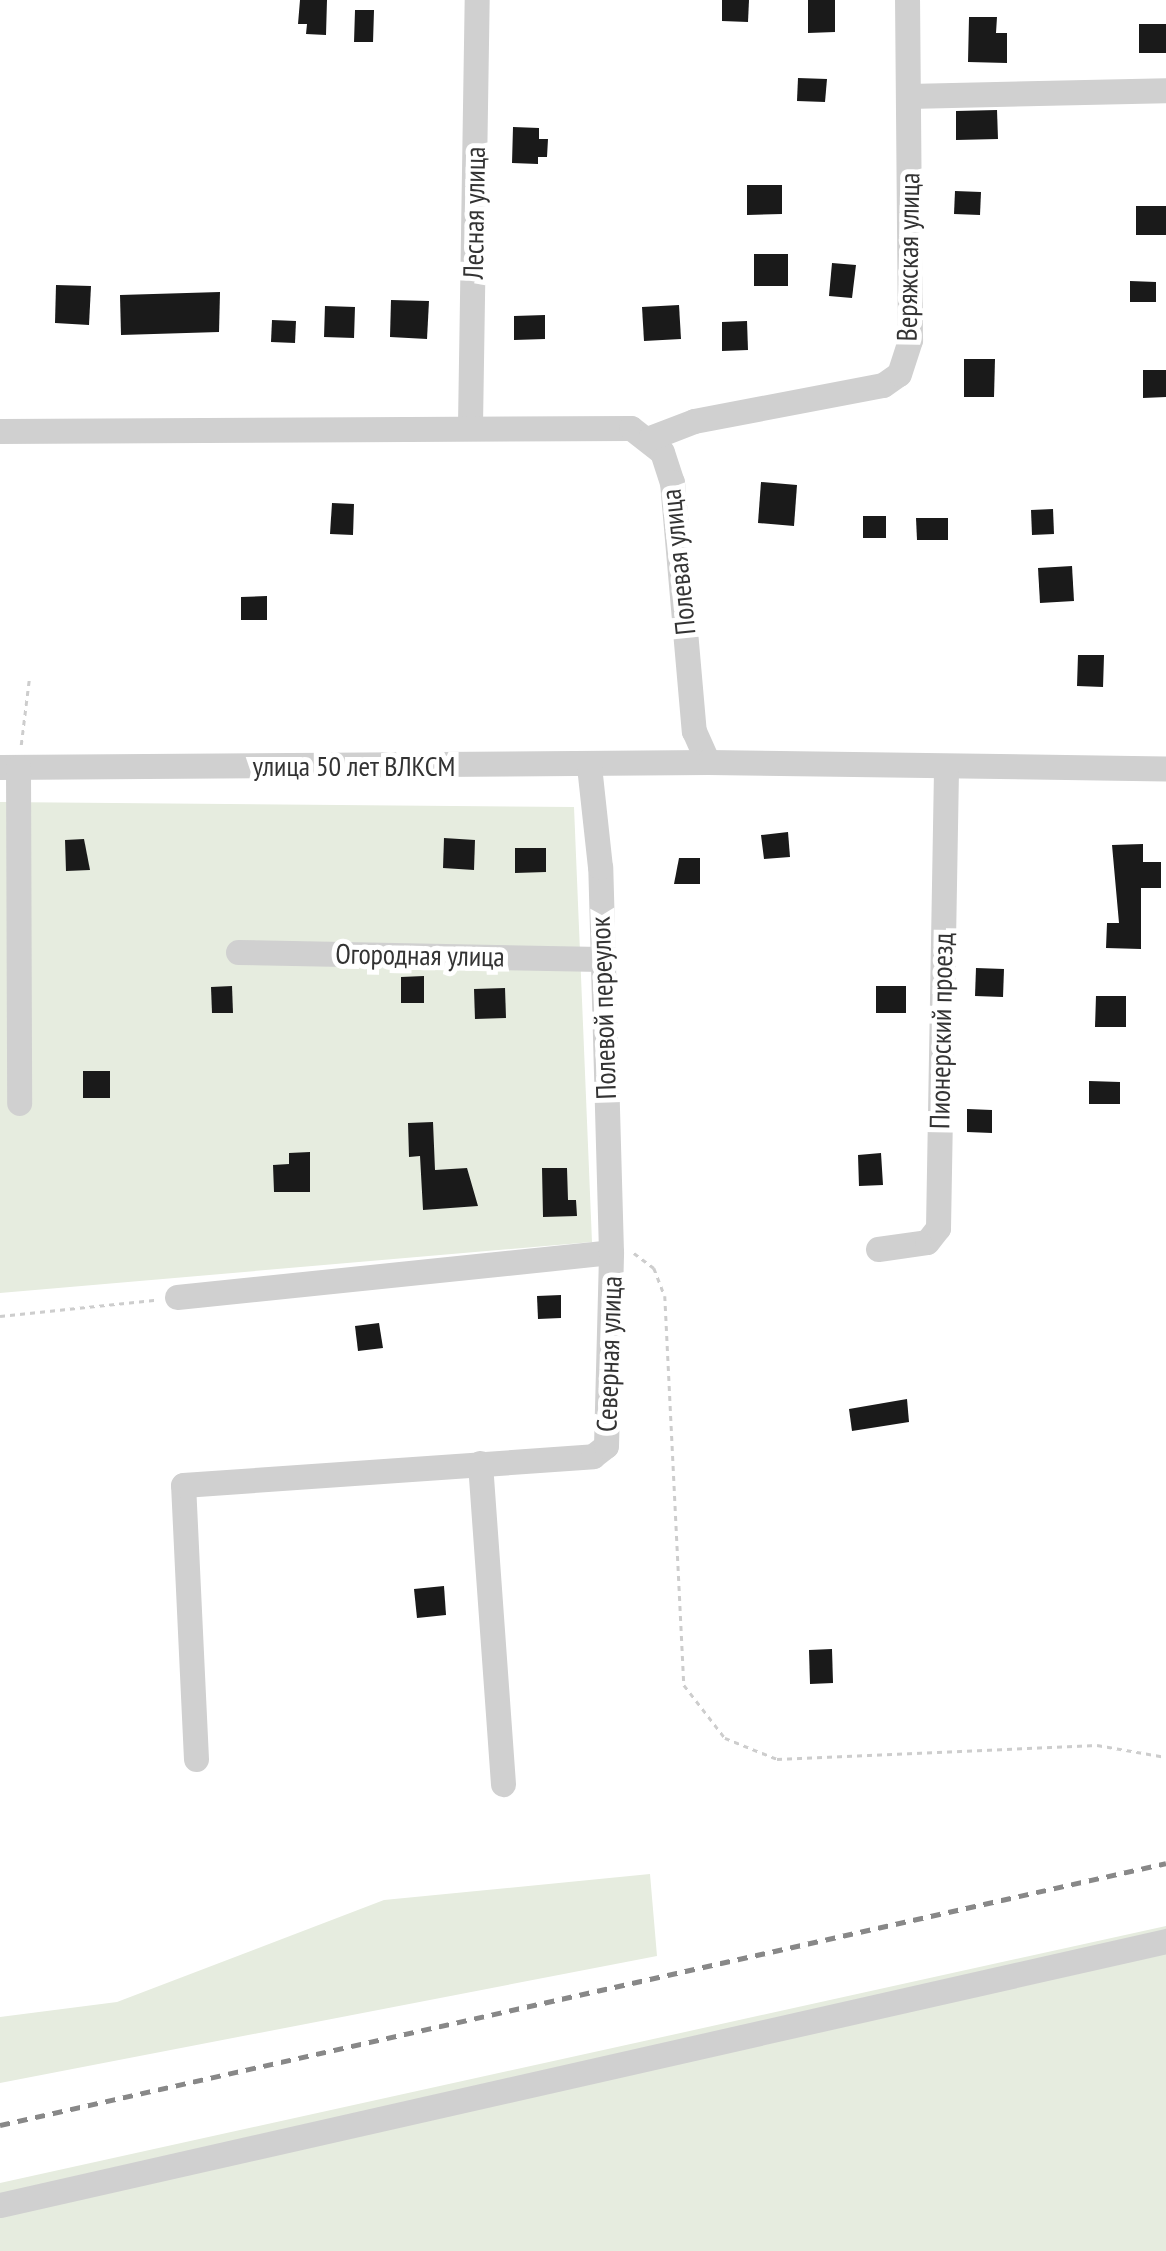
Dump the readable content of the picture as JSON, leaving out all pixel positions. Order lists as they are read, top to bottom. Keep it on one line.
{"streets":{"street":["Лесная улица","Веряжская улица","Полевая улица","улица 50 лет ВЛКСМ","Огородная улица","Полевой переулок","Пионерский проезд","Северная улица"]},"crossings":[["Веряжская улица","Полевая улица"],["Полевая улица","улица 50 лет ВЛКСМ"],["улица 50 лет ВЛКСМ","Полевой переулок"],["Огородная улица","Полевой переулок"],["Полевой переулок","Северная улица"]]}
